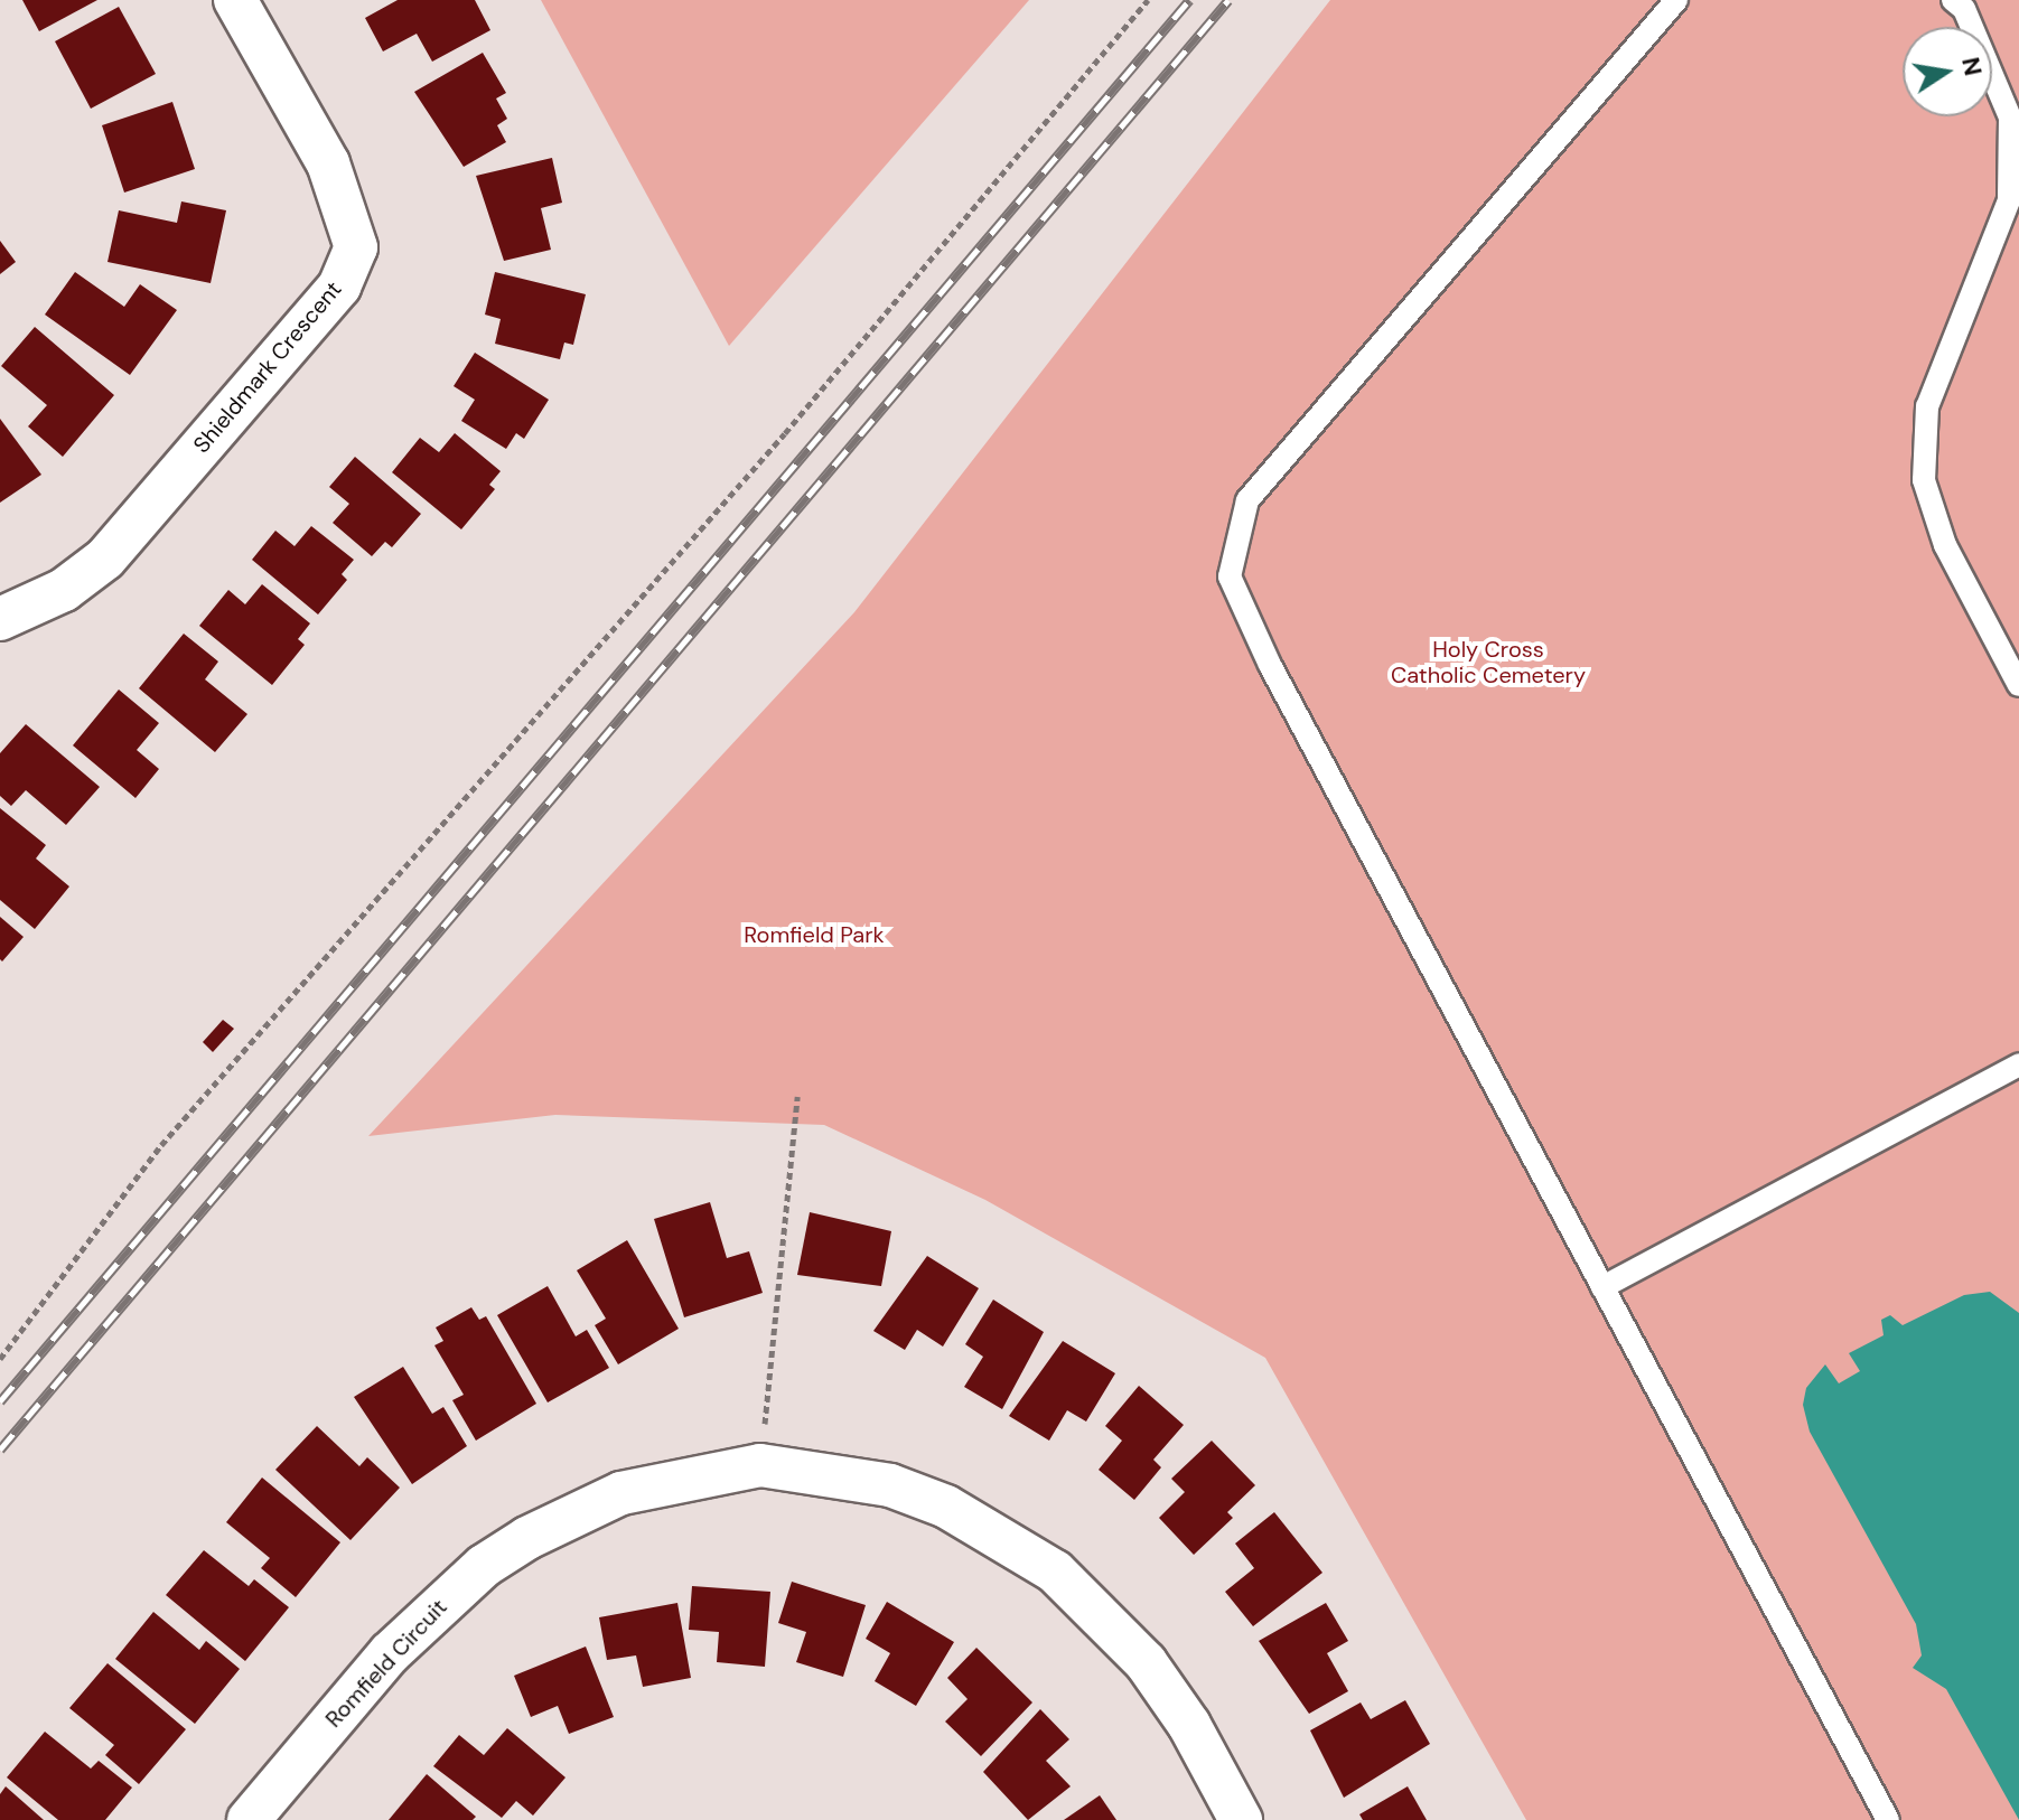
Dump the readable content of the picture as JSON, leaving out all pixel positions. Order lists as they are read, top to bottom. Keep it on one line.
{"streets":{"street":["Shieldmark Crescent","Romfield Circuit"]},"parks":["Holy Cross Catholic Cemetery","Romfield Park"],"north":"right"}
